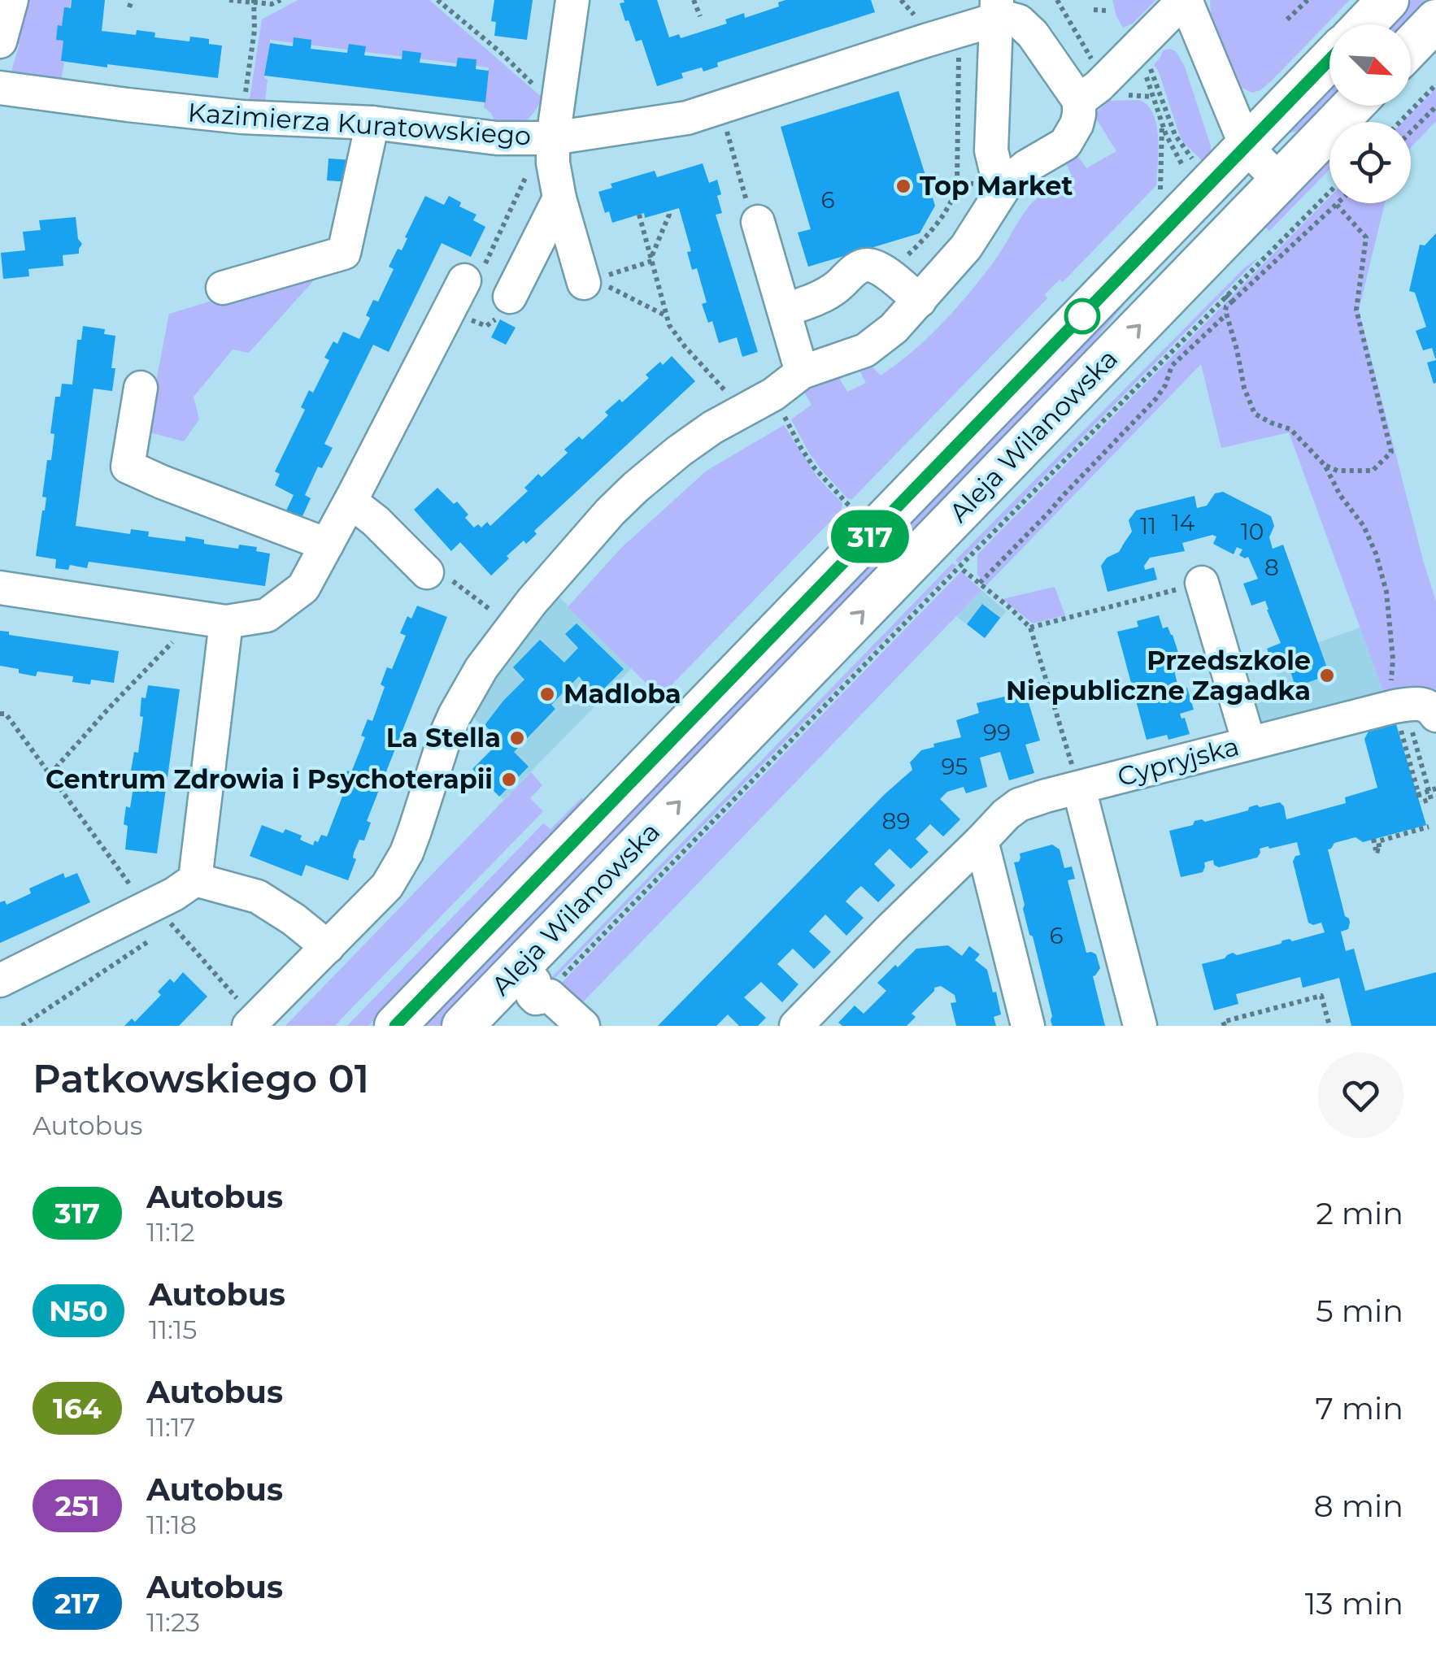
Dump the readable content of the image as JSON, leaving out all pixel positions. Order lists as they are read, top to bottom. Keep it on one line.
{"streets":{"main road":["Aleja Wilanowska"],"street":["Kazimierza Kuratowskiego","Cypryjska"]},"places":["Top Market","Przedszkole Niepubliczne Zagadka","Madloba","La Stella","Centrum Zdrowia i Psychoterapii"],"lines":["bus line 317"],"house_numbers":["6","14","11","10","8","99","95","89","6"],"north":"bottom right","page":{"on_map":"317","heading":["Patkowskiego 01","Autobus"],"list":[{"mark":"317","name":"Autobus","note":"11:12","value":"2 min"},{"mark":"N50","name":"Autobus","note":"11:15","value":"5 min"},{"mark":"164","name":"Autobus","note":"11:17","value":"7 min"},{"mark":"251","name":"Autobus","note":"11:18","value":"8 min"},{"mark":"217","name":"Autobus","note":"11:23","value":"13 min"}]}}
